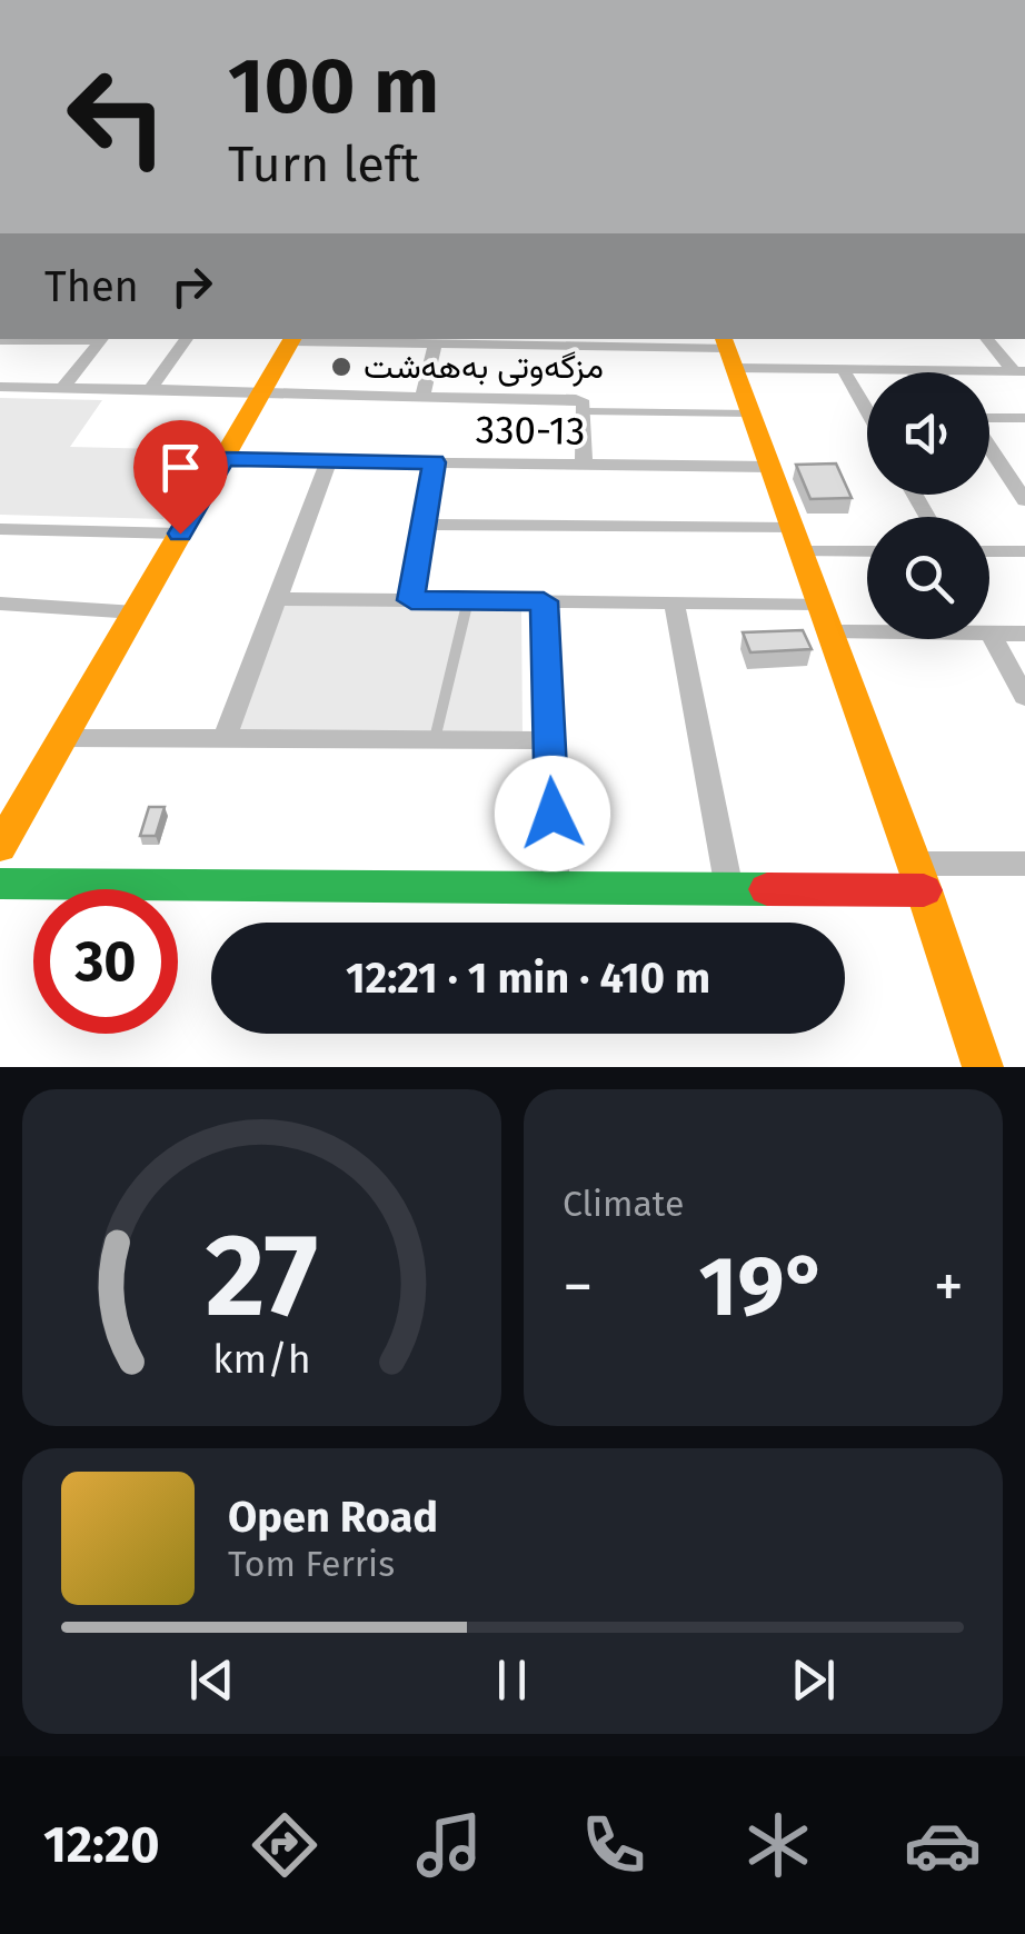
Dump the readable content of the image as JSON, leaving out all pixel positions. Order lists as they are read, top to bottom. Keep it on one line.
{"streets":{"street":["330-13"]},"places":["مزگەوتی بەهەشت"],"page":{"turn":["100 m","Turn left"],"then":"Then","limit":"30","trip":"12:21 · 1 min · 410 m","tile":"Climate","heat":["−","19°","+"],"song":["Open Road","Tom Ferris"],"tabs":"12:20","gauge":["27","km/h"]}}
